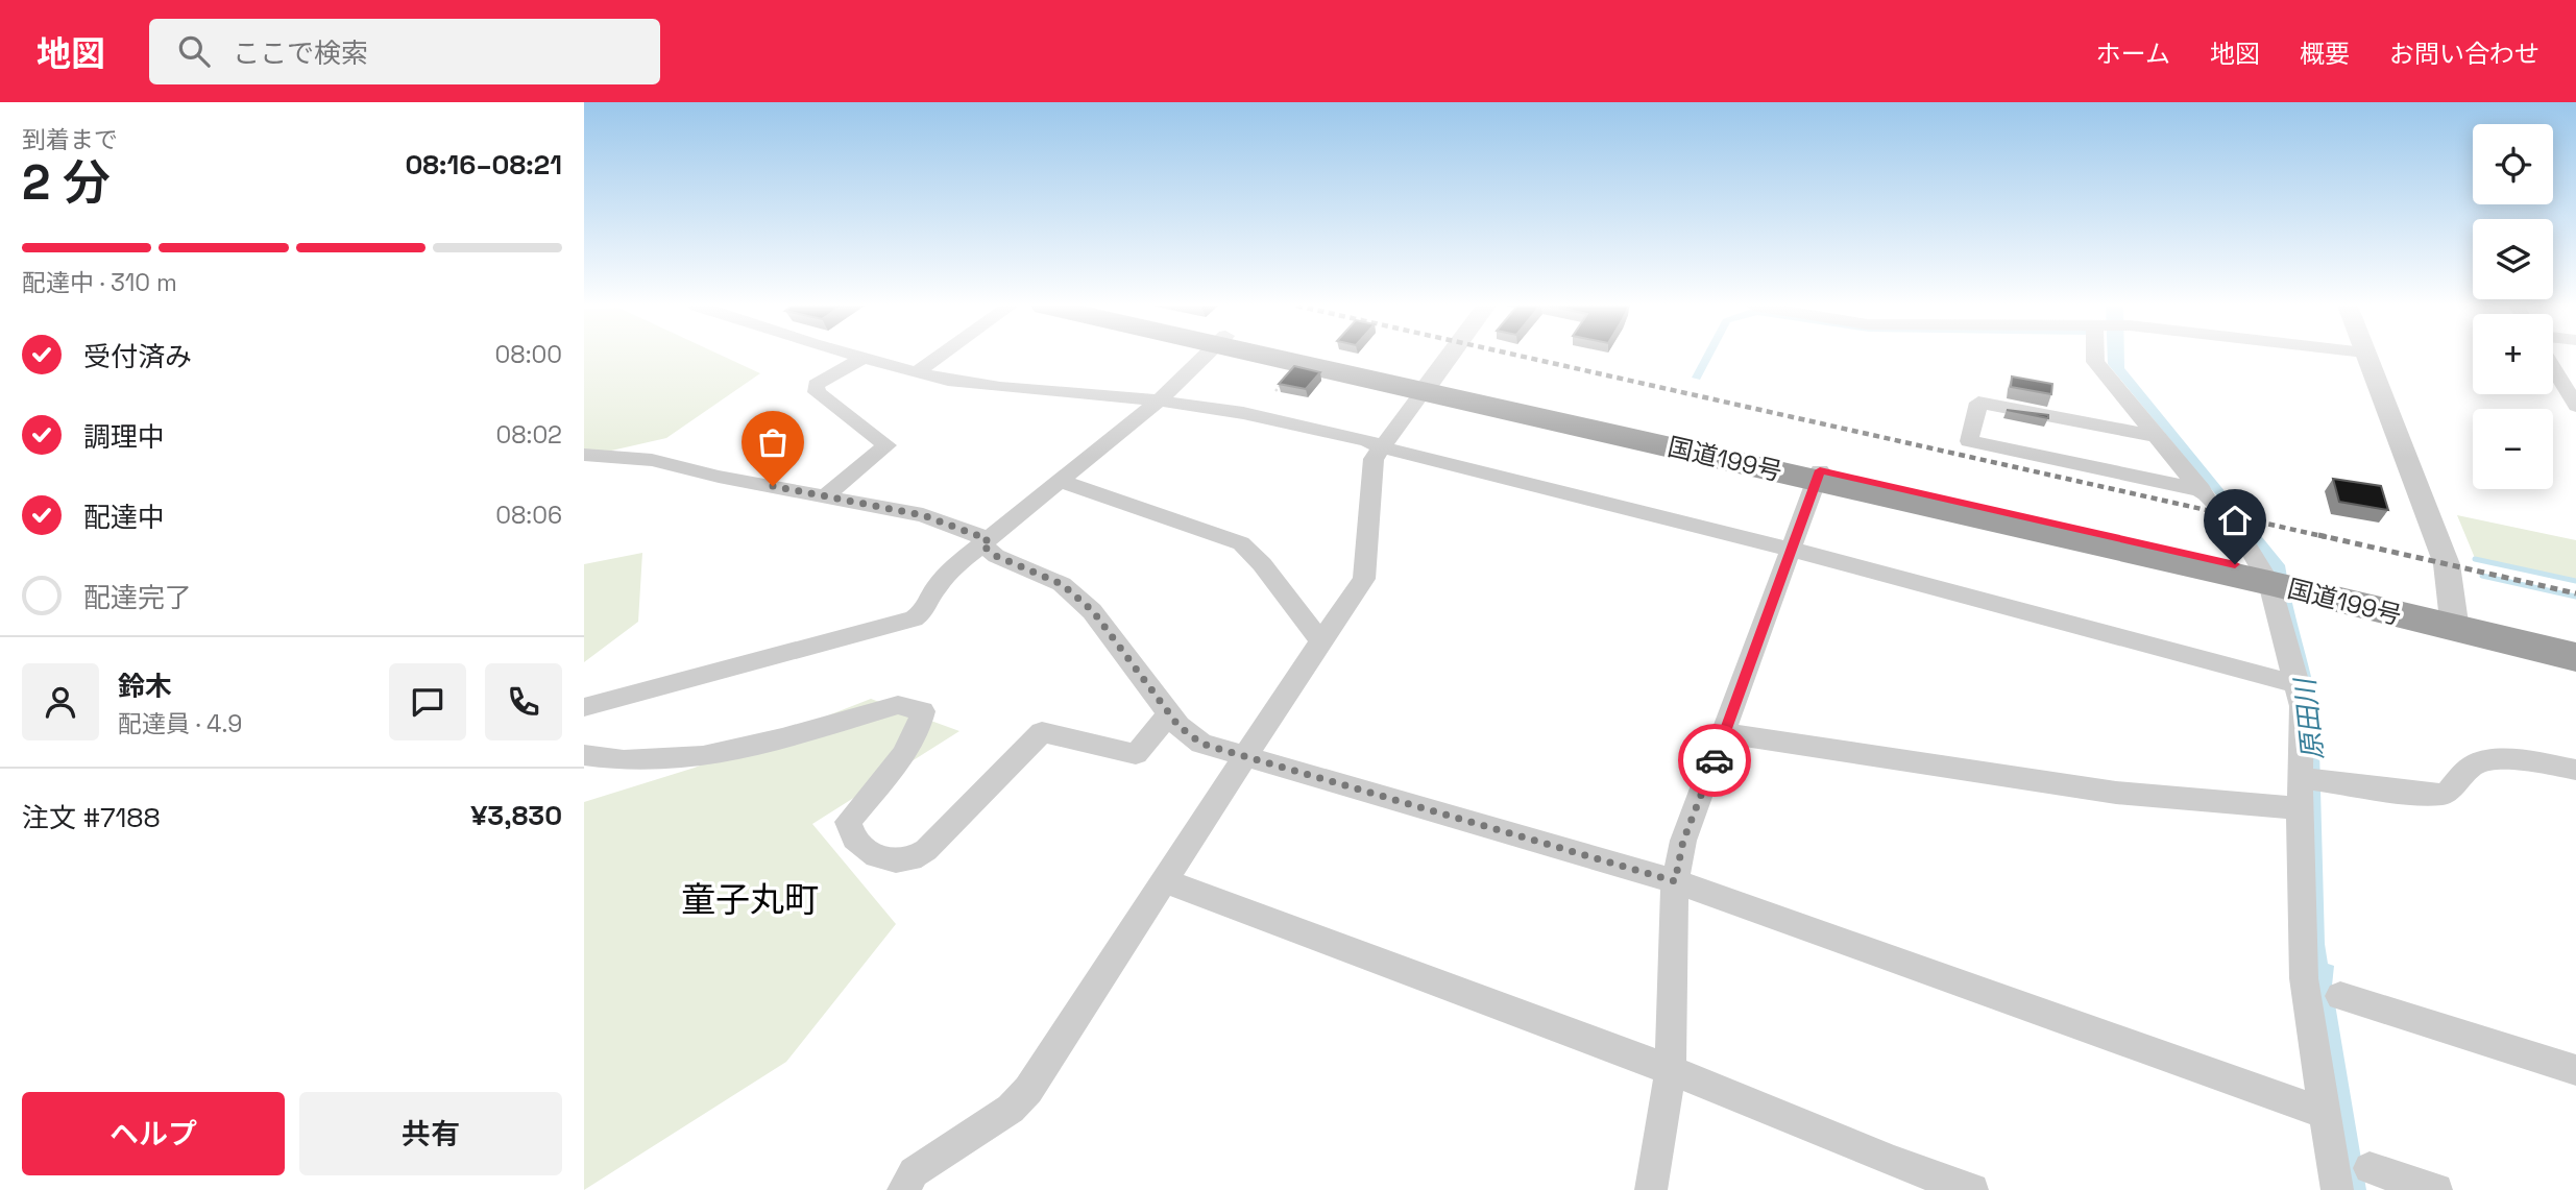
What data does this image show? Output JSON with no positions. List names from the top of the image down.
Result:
{
  "streets": {
    "highway": ["国道199号"]
  },
  "districts": ["童子丸町"],
  "water": ["原田川"],
  "page": {
    "header": "地図",
    "search": "ここで検索",
    "nav": [
      "ホーム",
      "地図",
      "概要",
      "お問い合わせ"
    ],
    "heading": ["2 分", "到着まで", "08:16–08:21"],
    "panel": [
      "鈴木",
      "配達員 · 4.9",
      "注文 #7188",
      "¥3,830"
    ],
    "map_buttons": ["+", "−"],
    "bar": "配達中 · 310 m",
    "list": [
      ["受付済み", "08:00"],
      ["調理中", "08:02"],
      ["配達中", "08:06"],
      "配達完了"
    ],
    "buttons": ["ヘルプ", "共有"]
  }
}
